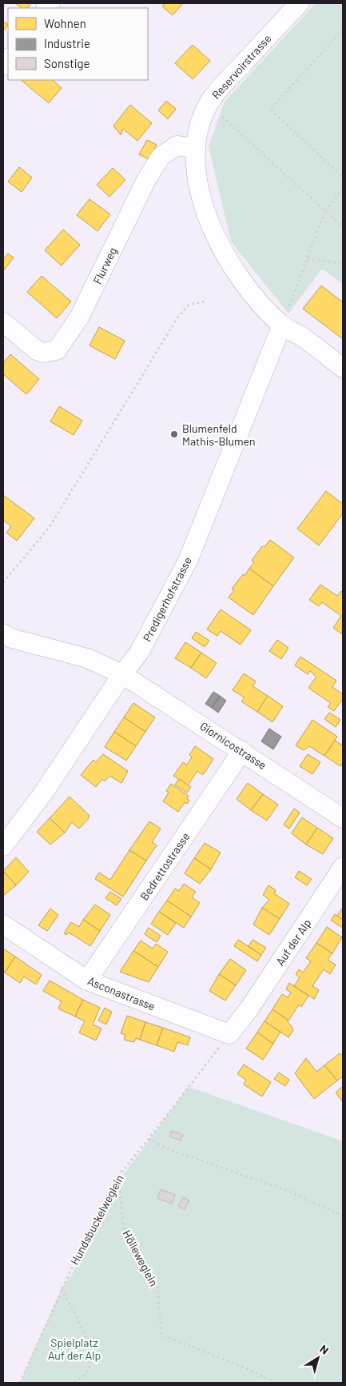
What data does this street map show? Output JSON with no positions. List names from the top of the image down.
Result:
{
  "streets": {
    "street": [
      "Reservoirstrasse",
      "Flurweg",
      "Predigerhofstrasse",
      "Giornicostrasse",
      "Bedrettostrasse",
      "Auf der Alp",
      "Asconastrasse"
    ],
    "path": ["Hundsbuckelweglein", "Hölleweglein"]
  },
  "crossings": [
    ["Reservoirstrasse", "Flurweg"],
    ["Reservoirstrasse", "Predigerhofstrasse"],
    ["Predigerhofstrasse", "Giornicostrasse"],
    ["Giornicostrasse", "Bedrettostrasse"],
    ["Bedrettostrasse", "Asconastrasse"],
    ["Auf der Alp", "Asconastrasse"],
    ["Auf der Alp", "Hundsbuckelweglein"],
    ["Asconastrasse", "Hundsbuckelweglein"],
    ["Hundsbuckelweglein", "Hölleweglein"]
  ],
  "parks": ["Spielplatz Auf der Alp"],
  "places": ["Blumenfeld Mathis-Blumen"],
  "legend": ["Wohnen", "Industrie", "Sonstige"],
  "north": "top right"
}
